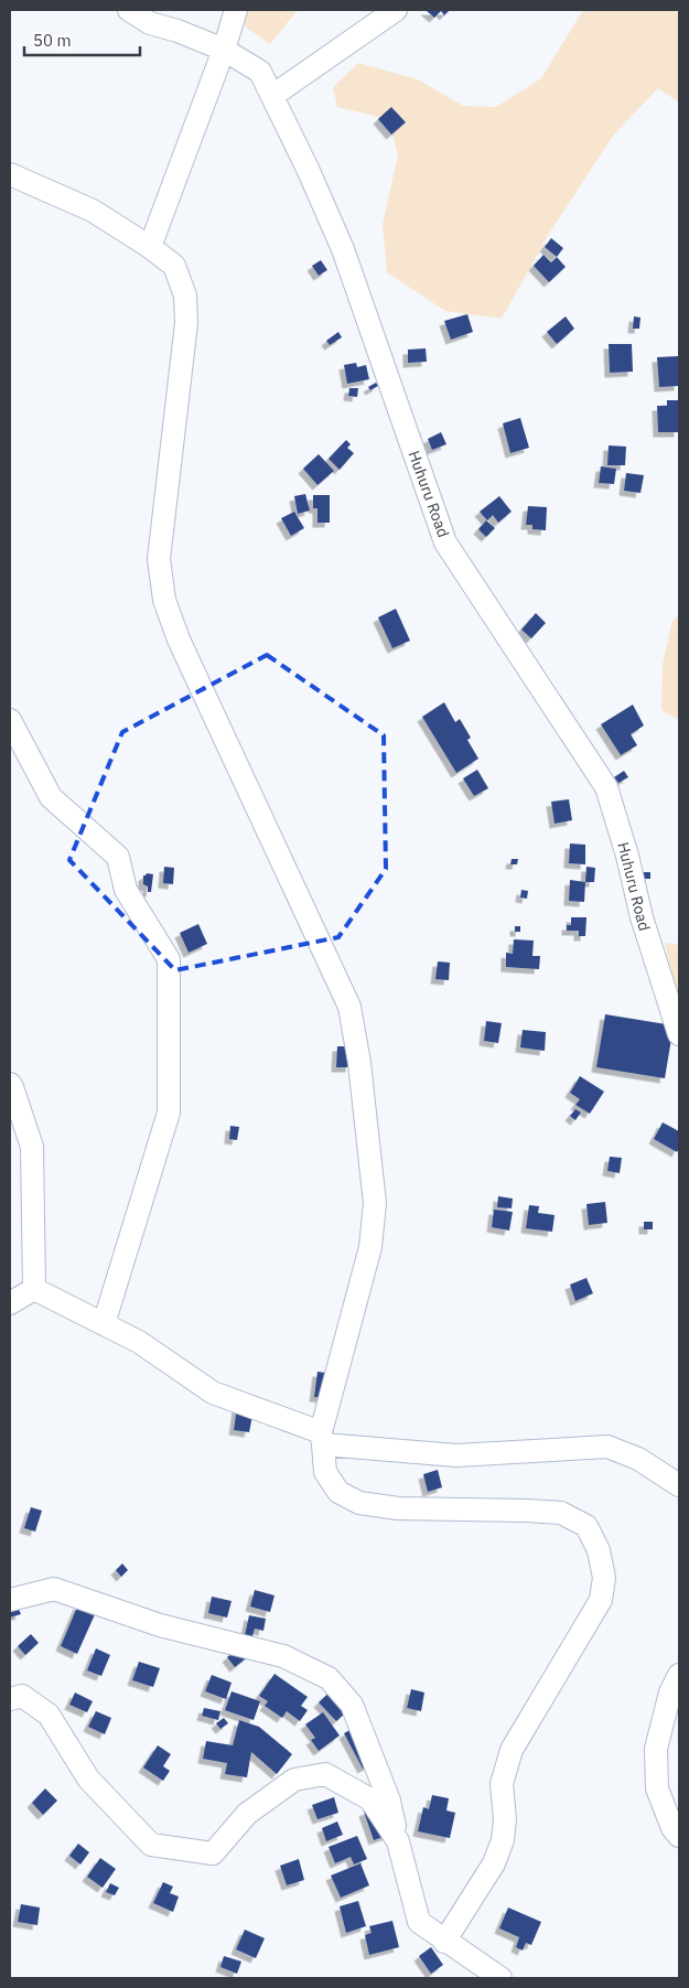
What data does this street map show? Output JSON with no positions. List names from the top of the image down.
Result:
{
  "streets": {
    "street": ["Huhuru Road"]
  },
  "scale_bar": "50 m"
}
